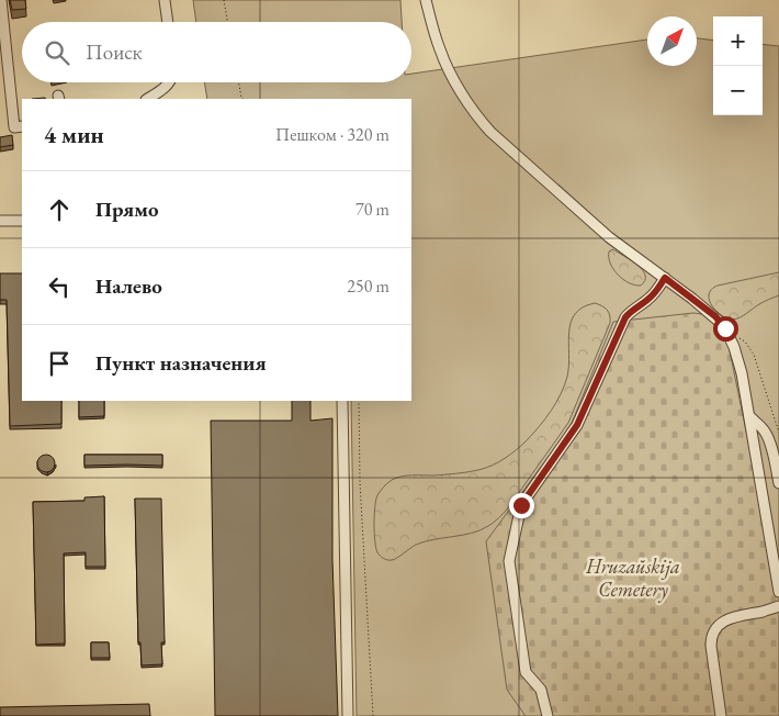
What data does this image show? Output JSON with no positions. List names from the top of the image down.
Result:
{
  "parks": ["Hruzaŭskija Cemetery"],
  "north": "top right",
  "page": {
    "map_buttons": ["+", "−"],
    "search": "Поиск",
    "heading": ["4 мин", "Пешком · 320 m"],
    "list": [
      ["Прямо", "70 m"],
      ["Налево", "250 m"],
      "Пункт назначения"
    ]
  }
}
